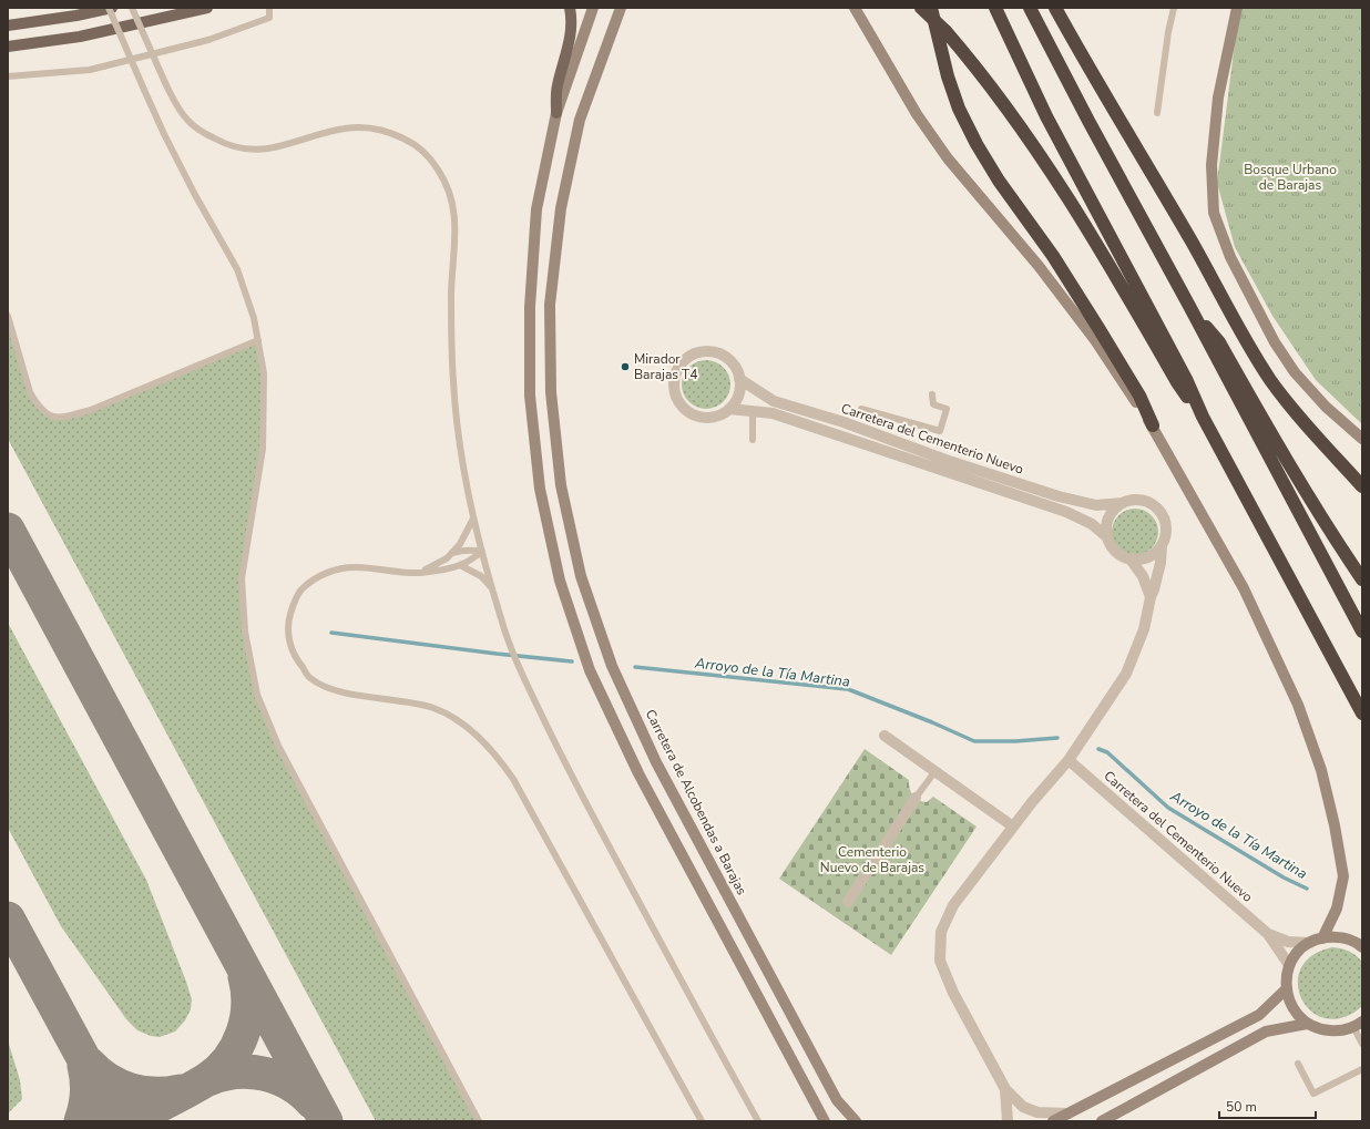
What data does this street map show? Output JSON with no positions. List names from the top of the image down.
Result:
{
  "streets": {
    "street": ["Carretera del Cementerio Nuevo", "Carretera de Alcobendas a Barajas"]
  },
  "water": ["Arroyo de la Tía Martina"],
  "parks": ["Bosque Urbano de Barajas", "Cementerio Nuevo de Barajas"],
  "places": ["Mirador Barajas T4"],
  "scale_bar": "50 m"
}
